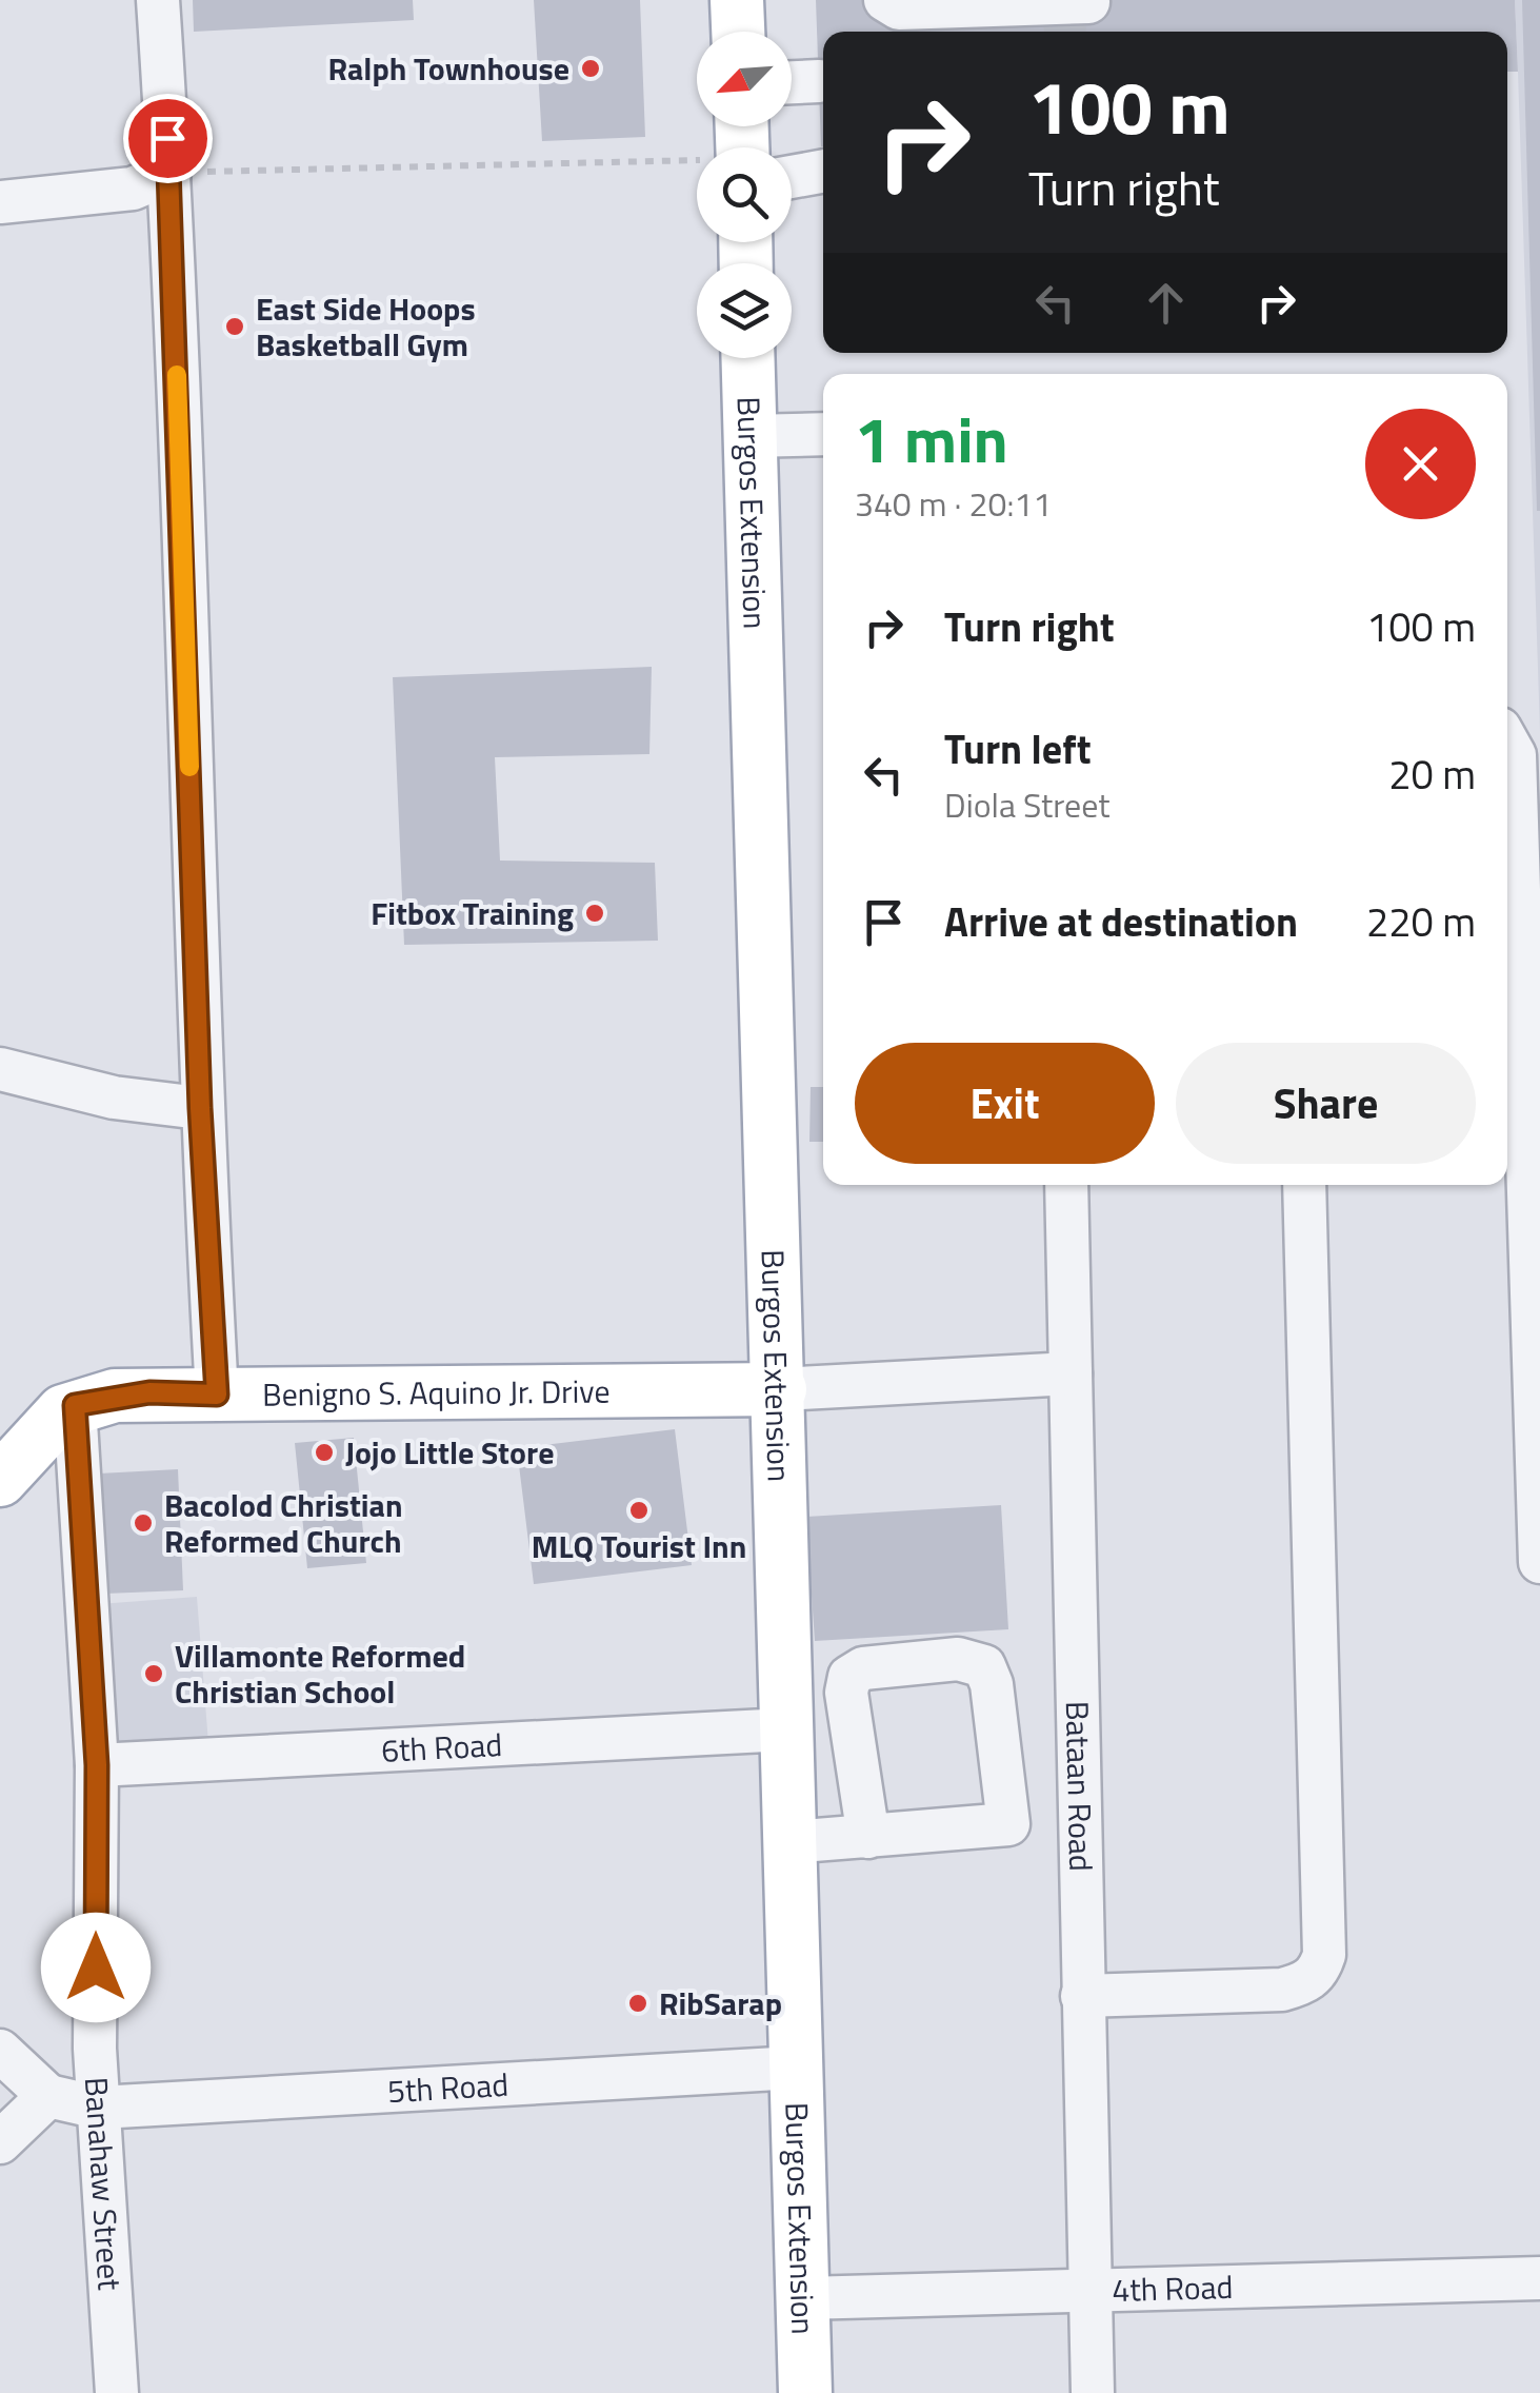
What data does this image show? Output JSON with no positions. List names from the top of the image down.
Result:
{
  "streets": {
    "main road": ["Burgos Extension", "Benigno S. Aquino Jr. Drive"],
    "street": [
      "6th Road",
      "Bataan Road",
      "5th Road",
      "Banahaw Street",
      "4th Road"
    ]
  },
  "crossings": [
    ["Burgos Extension", "Benigno S. Aquino Jr. Drive"],
    ["Burgos Extension", "6th Road"],
    ["Burgos Extension", "5th Road"],
    ["Burgos Extension", "4th Road"],
    ["Benigno S. Aquino Jr. Drive", "Banahaw Street"],
    ["6th Road", "Banahaw Street"],
    ["Bataan Road", "4th Road"],
    ["5th Road", "Banahaw Street"]
  ],
  "places": [
    "Ralph Townhouse",
    "East Side Hoops Basketball Gym",
    "Fitbox Training",
    "Jojo Little Store",
    "MLQ Tourist Inn",
    "Bacolod Christian Reformed Church",
    "Villamonte Reformed Christian School",
    "RibSarap"
  ],
  "north": "bottom left",
  "page": {
    "turn": ["100 m", "Turn right"],
    "heading": ["1 min", "340 m · 20:11"],
    "list": [
      {
        "name": "Turn right",
        "value": "100 m"
      },
      {
        "name": "Turn left",
        "note": "Diola Street",
        "value": "20 m"
      },
      {
        "name": "Arrive at destination",
        "value": "220 m"
      }
    ],
    "buttons": ["Exit", "Share"]
  }
}
